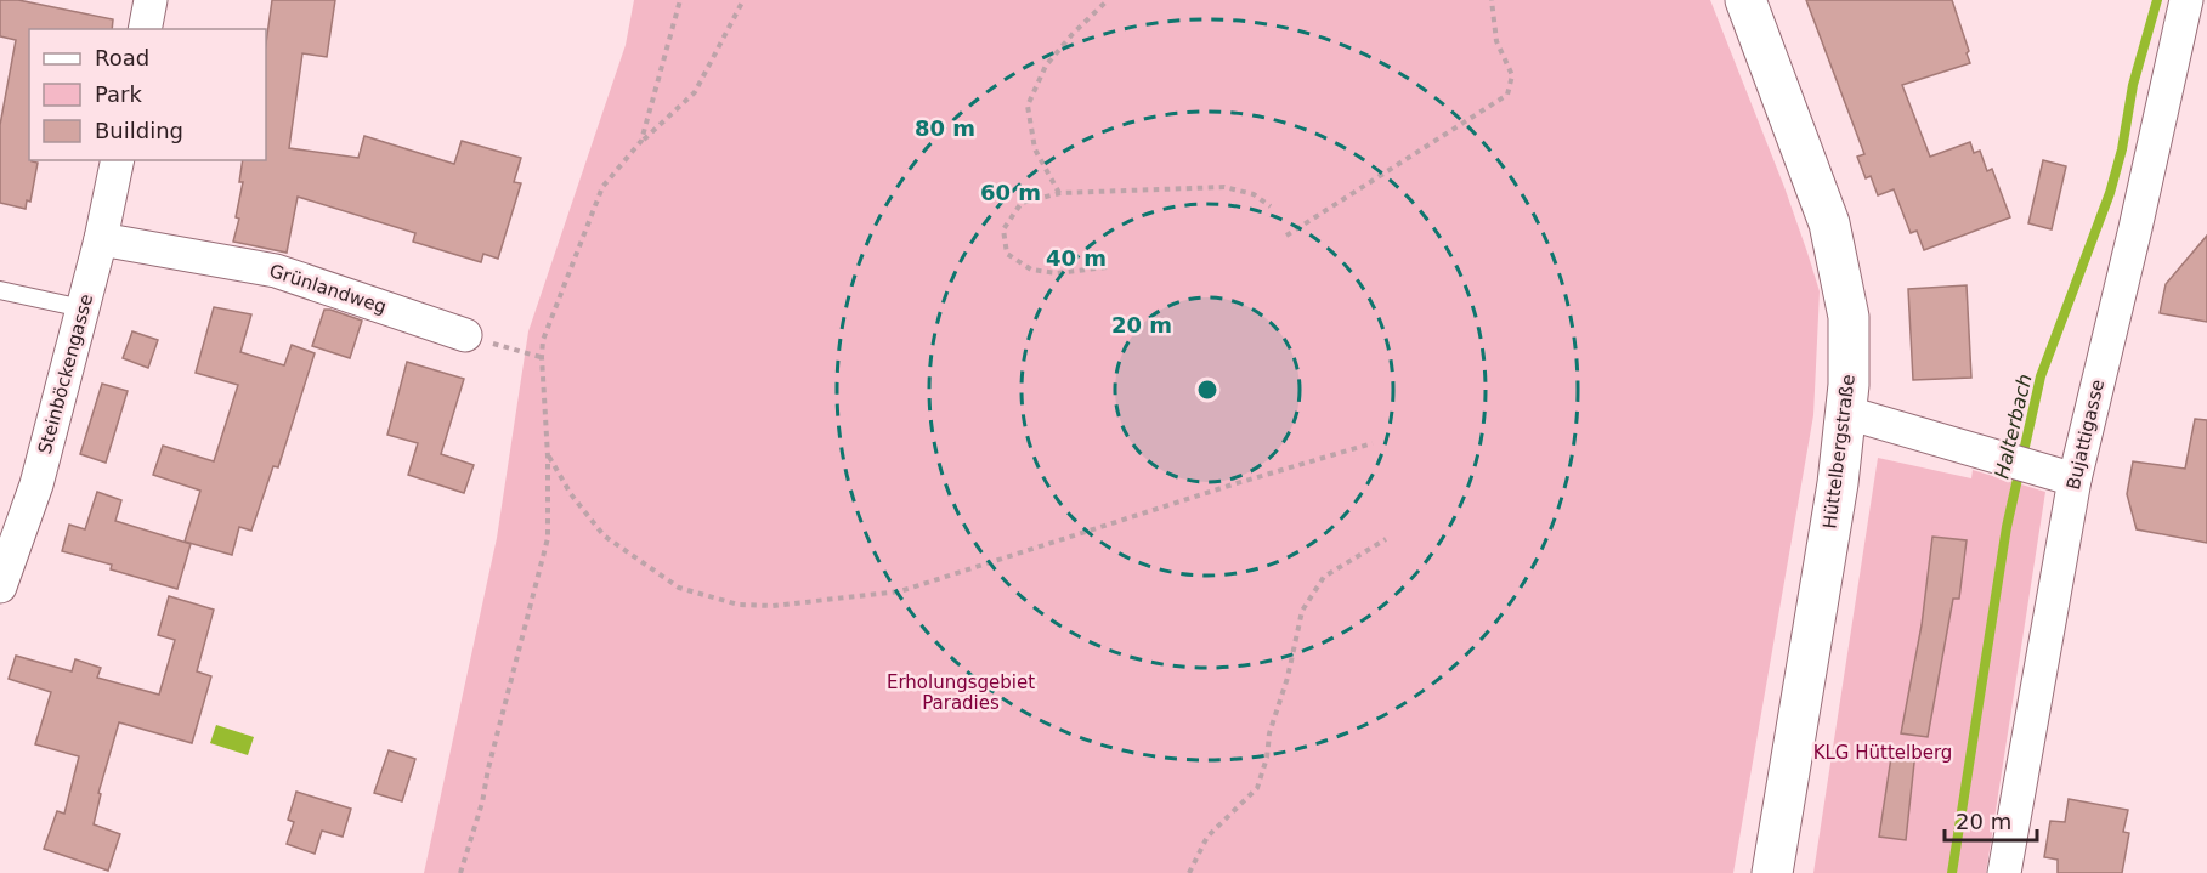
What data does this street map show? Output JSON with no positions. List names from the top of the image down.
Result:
{
  "streets": {
    "main road": ["Hüttelbergstraße"],
    "street": ["Grünlandweg", "Steinböckengasse", "Bujattigasse"]
  },
  "crossings": [
    ["Grünlandweg", "Steinböckengasse"]
  ],
  "water": ["Halterbach"],
  "parks": ["Erholungsgebiet Paradies", "KLG Hüttelberg"],
  "legend": ["Road", "Park", "Building"],
  "scale_bar": "20 m",
  "rings": [
    "80 m",
    "60 m",
    "40 m",
    "20 m"
  ]
}
